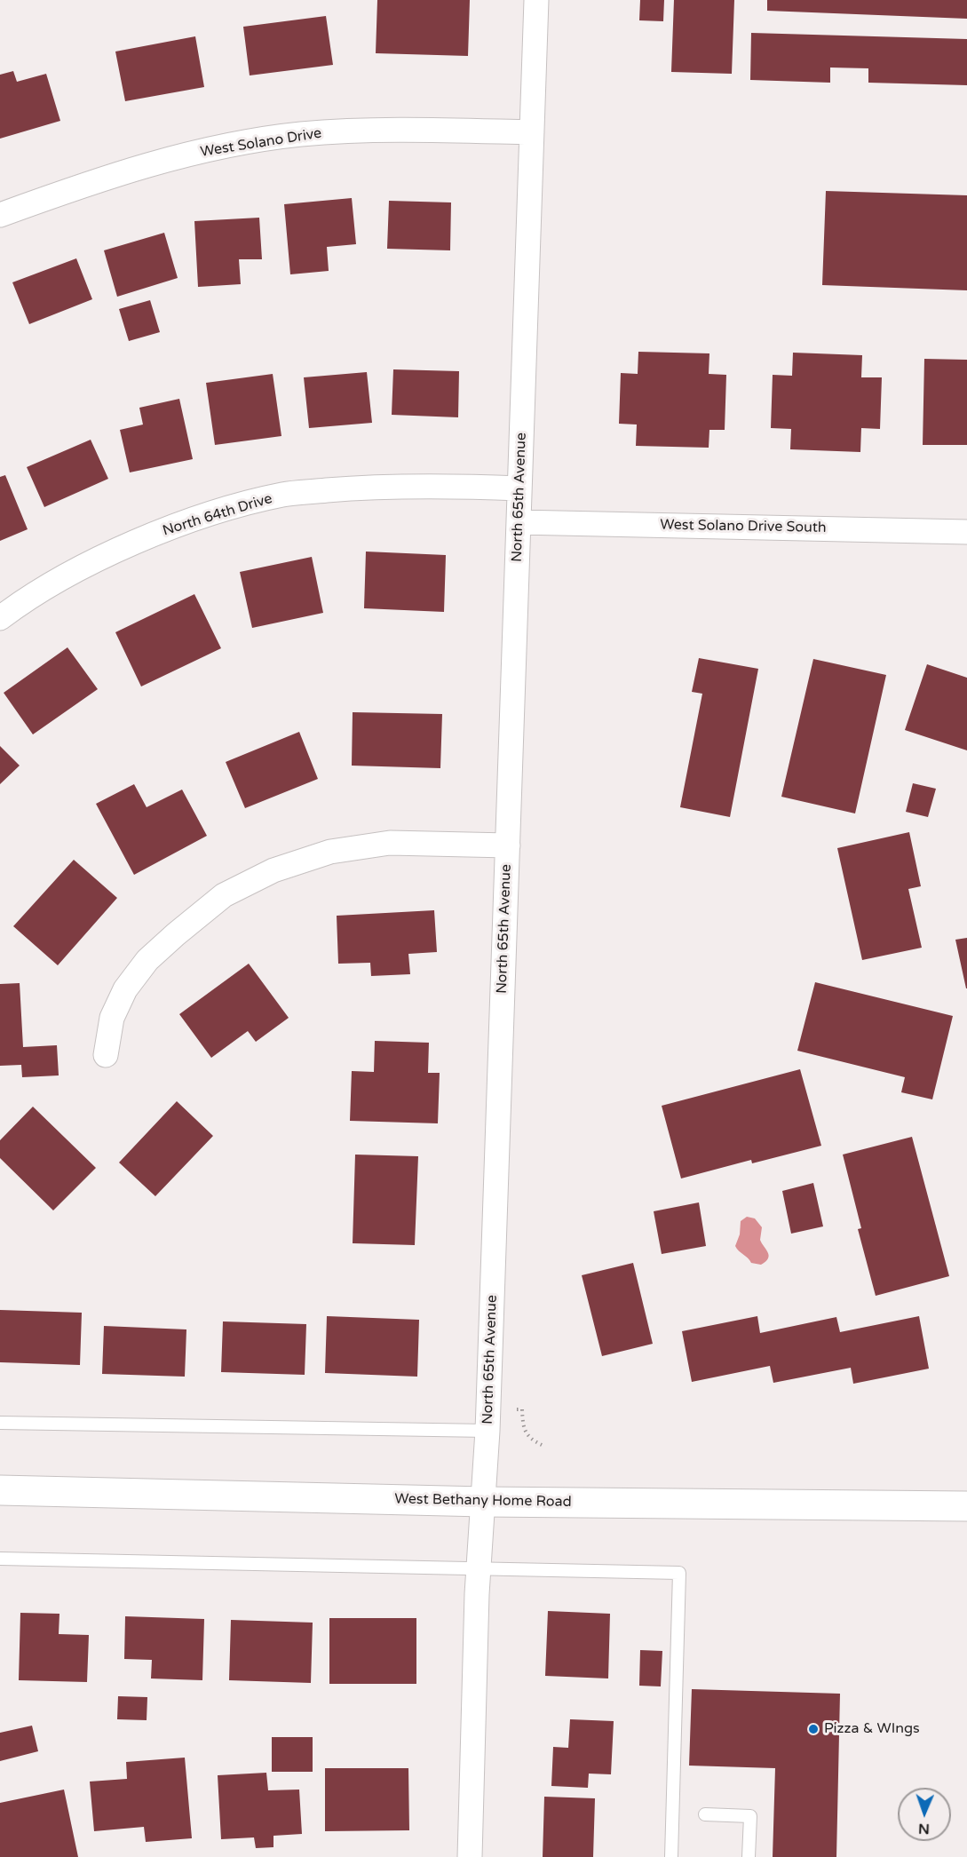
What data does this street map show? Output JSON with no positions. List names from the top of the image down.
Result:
{
  "streets": {
    "main road": ["West Bethany Home Road"],
    "street": [
      "West Solano Drive",
      "North 65th Avenue",
      "North 64th Drive",
      "West Solano Drive South"
    ]
  },
  "crossings": [
    ["West Solano Drive", "North 65th Avenue"],
    ["North 65th Avenue", "North 64th Drive"],
    ["North 65th Avenue", "West Solano Drive South"],
    ["North 65th Avenue", "West Bethany Home Road"]
  ],
  "places": ["Pizza & WIngs"],
  "north": "bottom"
}
